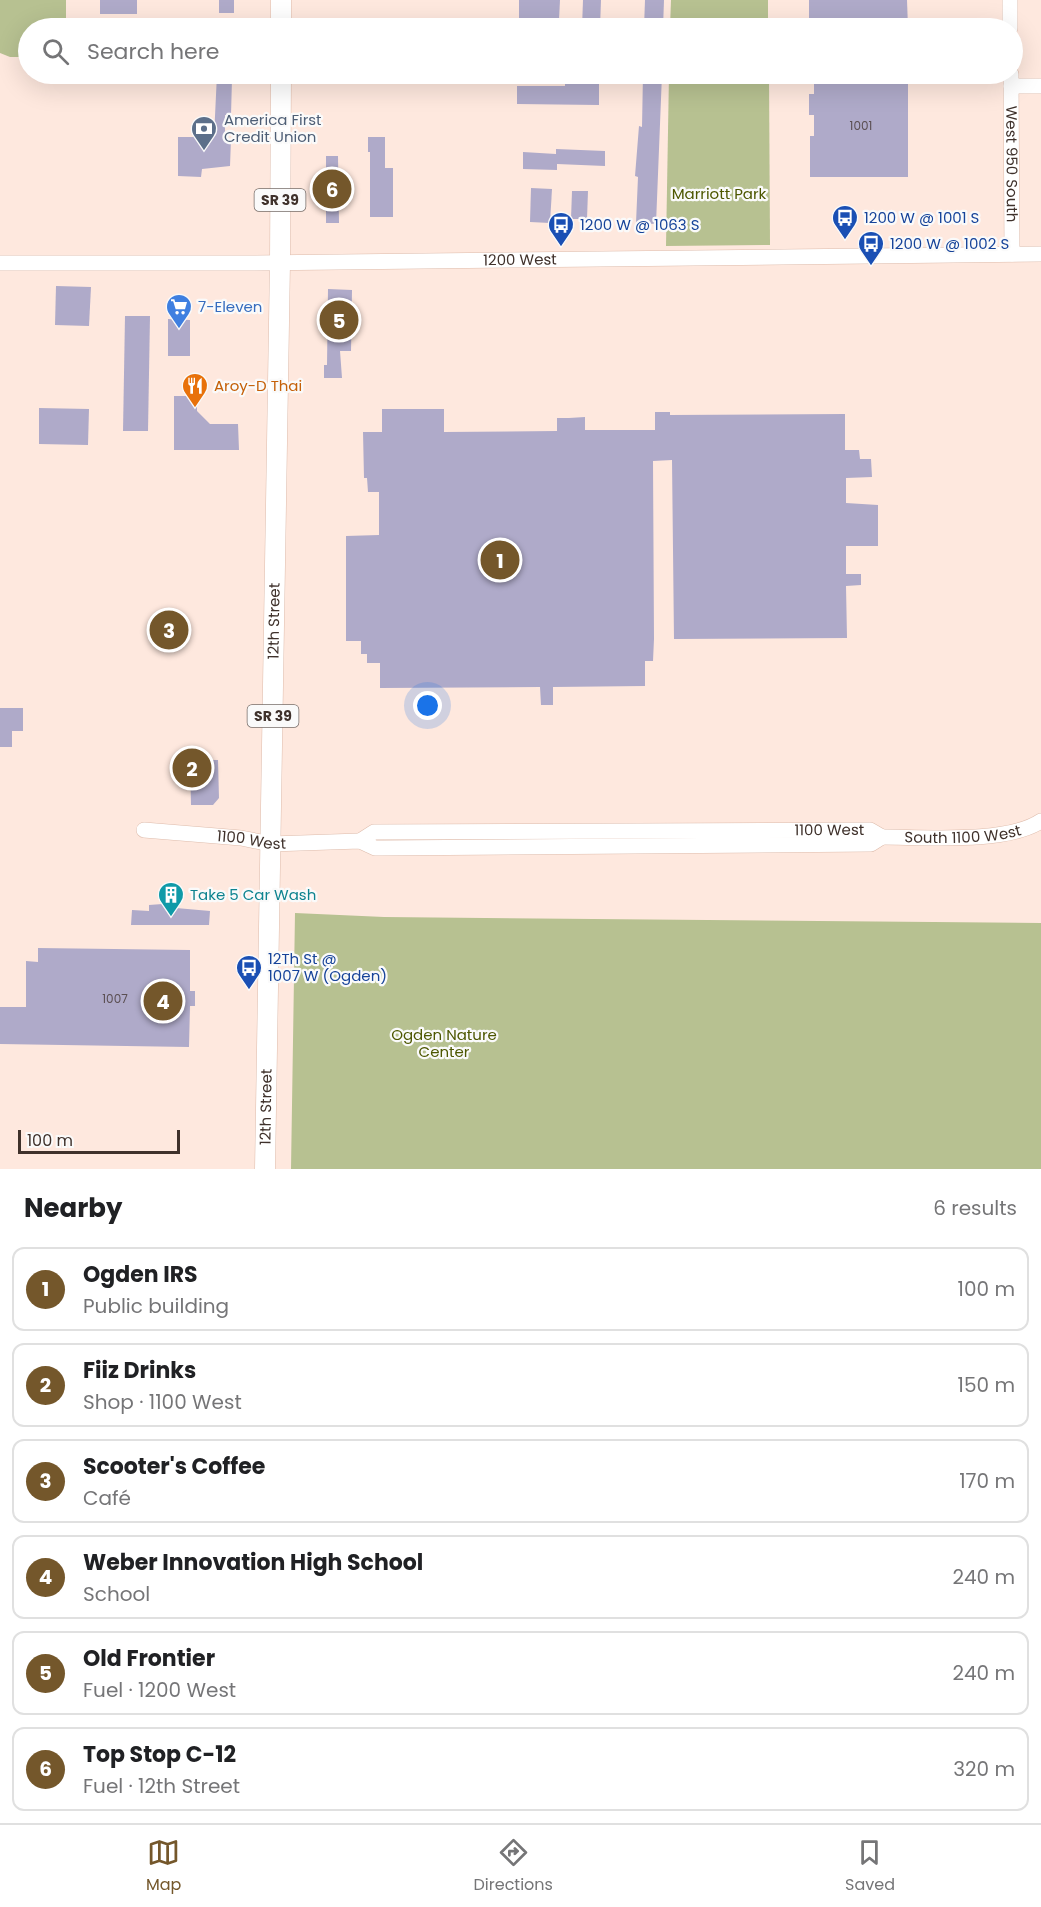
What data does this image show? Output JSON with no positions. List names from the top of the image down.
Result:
{
  "streets": {
    "main road": ["SR 39", "12th Street"],
    "street": [
      "West 950 South",
      "1200 West",
      "1100 West",
      "South 1100 West"
    ]
  },
  "crossings": [
    ["West 950 South", "1200 West"],
    ["1200 West", "12th Street"],
    ["12th Street", "1100 West"],
    ["1100 West", "South 1100 West"]
  ],
  "parks": ["Marriott Park", "Ogden Nature Center"],
  "places": {
    "bank": ["America First Credit Union"],
    "bus stop": [
      "1200 W @ 1001 S",
      "1200 W @ 1063 S",
      "1200 W @ 1002 S",
      "12Th St @ 1007 W (Ogden)"
    ],
    "supermarket": ["7-Eleven"],
    "restaurant": ["Aroy-D Thai"],
    "building": ["Take 5 Car Wash"]
  },
  "house_numbers": ["1001", "1007"],
  "scale_bar": "100 m",
  "page": {
    "search": "Search here",
    "pins": [
      "6",
      "5",
      "1",
      "3",
      "2",
      "4"
    ],
    "scale": "100 m",
    "heading": ["Nearby", "6 results"],
    "list": [
      {
        "mark": "1",
        "name": "Ogden IRS",
        "note": "Public building",
        "value": "100 m"
      },
      {
        "mark": "2",
        "name": "Fiiz Drinks",
        "note": "Shop · 1100 West",
        "value": "150 m"
      },
      {
        "mark": "3",
        "name": "Scooter's Coffee",
        "note": "Café",
        "value": "170 m"
      },
      {
        "mark": "4",
        "name": "Weber Innovation High School",
        "note": "School",
        "value": "240 m"
      },
      {
        "mark": "5",
        "name": "Old Frontier",
        "note": "Fuel · 1200 West",
        "value": "240 m"
      },
      {
        "mark": "6",
        "name": "Top Stop C-12",
        "note": "Fuel · 12th Street",
        "value": "320 m"
      }
    ],
    "nav": ["Map", "Directions", "Saved"]
  }
}
